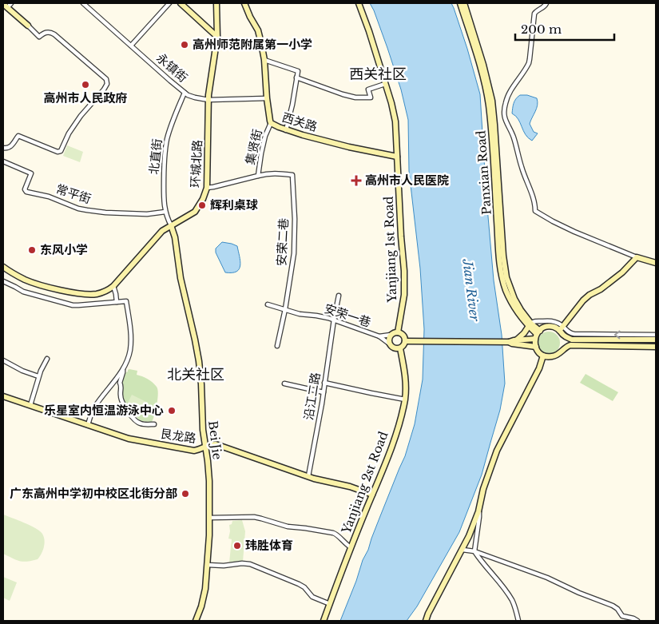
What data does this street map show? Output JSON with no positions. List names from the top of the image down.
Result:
{
  "streets": {
    "street": [
      "永镇街",
      "西关路",
      "集贤街",
      "北直街",
      "环城北路",
      "Panxian Road",
      "常平街",
      "安荣二巷",
      "Yanjiang 1st Road",
      "安荣一巷",
      "沿江二路",
      "艮龙路",
      "Bei Jie",
      "Yanjiang 2st Road"
    ]
  },
  "crossings": [
    ["永镇街", "西关路"],
    ["永镇街", "北直街"],
    ["永镇街", "环城北路"],
    ["西关路", "集贤街"],
    ["西关路", "Yanjiang 1st Road"],
    ["集贤街", "环城北路"],
    ["集贤街", "安荣二巷"],
    ["北直街", "环城北路"],
    ["北直街", "常平街"],
    ["北直街", "Bei Jie"],
    ["环城北路", "Bei Jie"],
    ["安荣二巷", "安荣一巷"],
    ["Yanjiang 1st Road", "Yanjiang 2st Road"],
    ["安荣一巷", "沿江二路"],
    ["沿江二路", "艮龙路"],
    ["艮龙路", "Bei Jie"],
    ["艮龙路", "Yanjiang 2st Road"]
  ],
  "districts": ["西关社区", "北关社区"],
  "water": ["Jian River"],
  "places": {
    "other": [
      "高州师范附属第一小学",
      "高州市人民政府",
      "辉利桌球",
      "东风小学",
      "乐星室内恒温游泳中心",
      "广东高州中学初中校区北街分部",
      "玮胜体育"
    ],
    "health": ["高州市人民医院"]
  },
  "scale_bar": "200 m"
}
